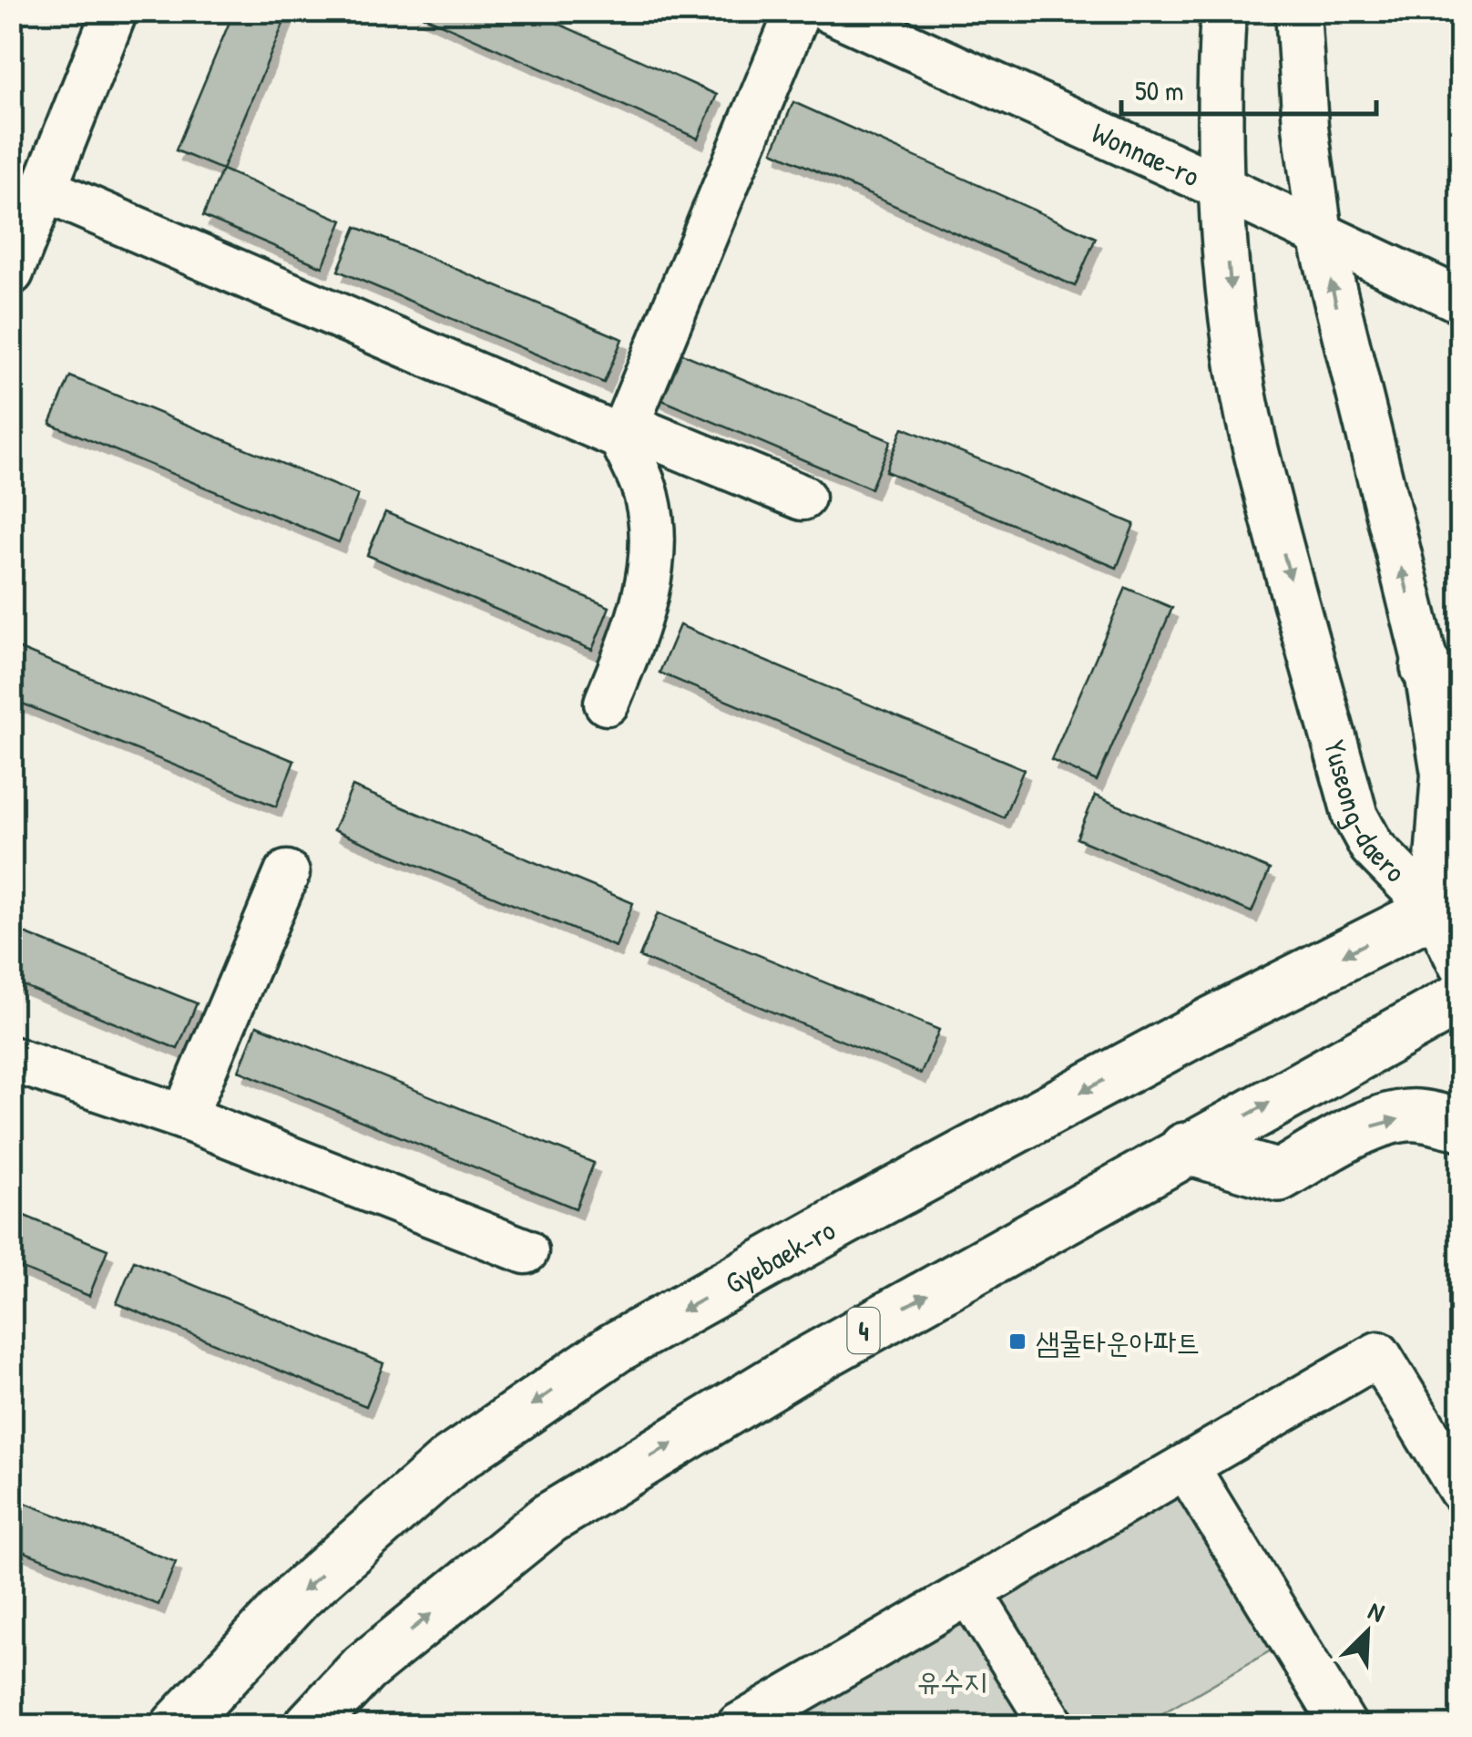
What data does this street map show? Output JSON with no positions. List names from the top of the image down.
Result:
{
  "streets": {
    "main road": ["Gyebaek-ro", "4"],
    "street": ["Wonnae-ro", "Yuseong-daero"]
  },
  "crossings": [
    ["Wonnae-ro", "Yuseong-daero"],
    ["Yuseong-daero", "Gyebaek-ro"]
  ],
  "parks": ["유수지"],
  "places": {
    "transit": ["샘물타운아파트"]
  },
  "scale_bar": "50 m",
  "north": "top right"
}
